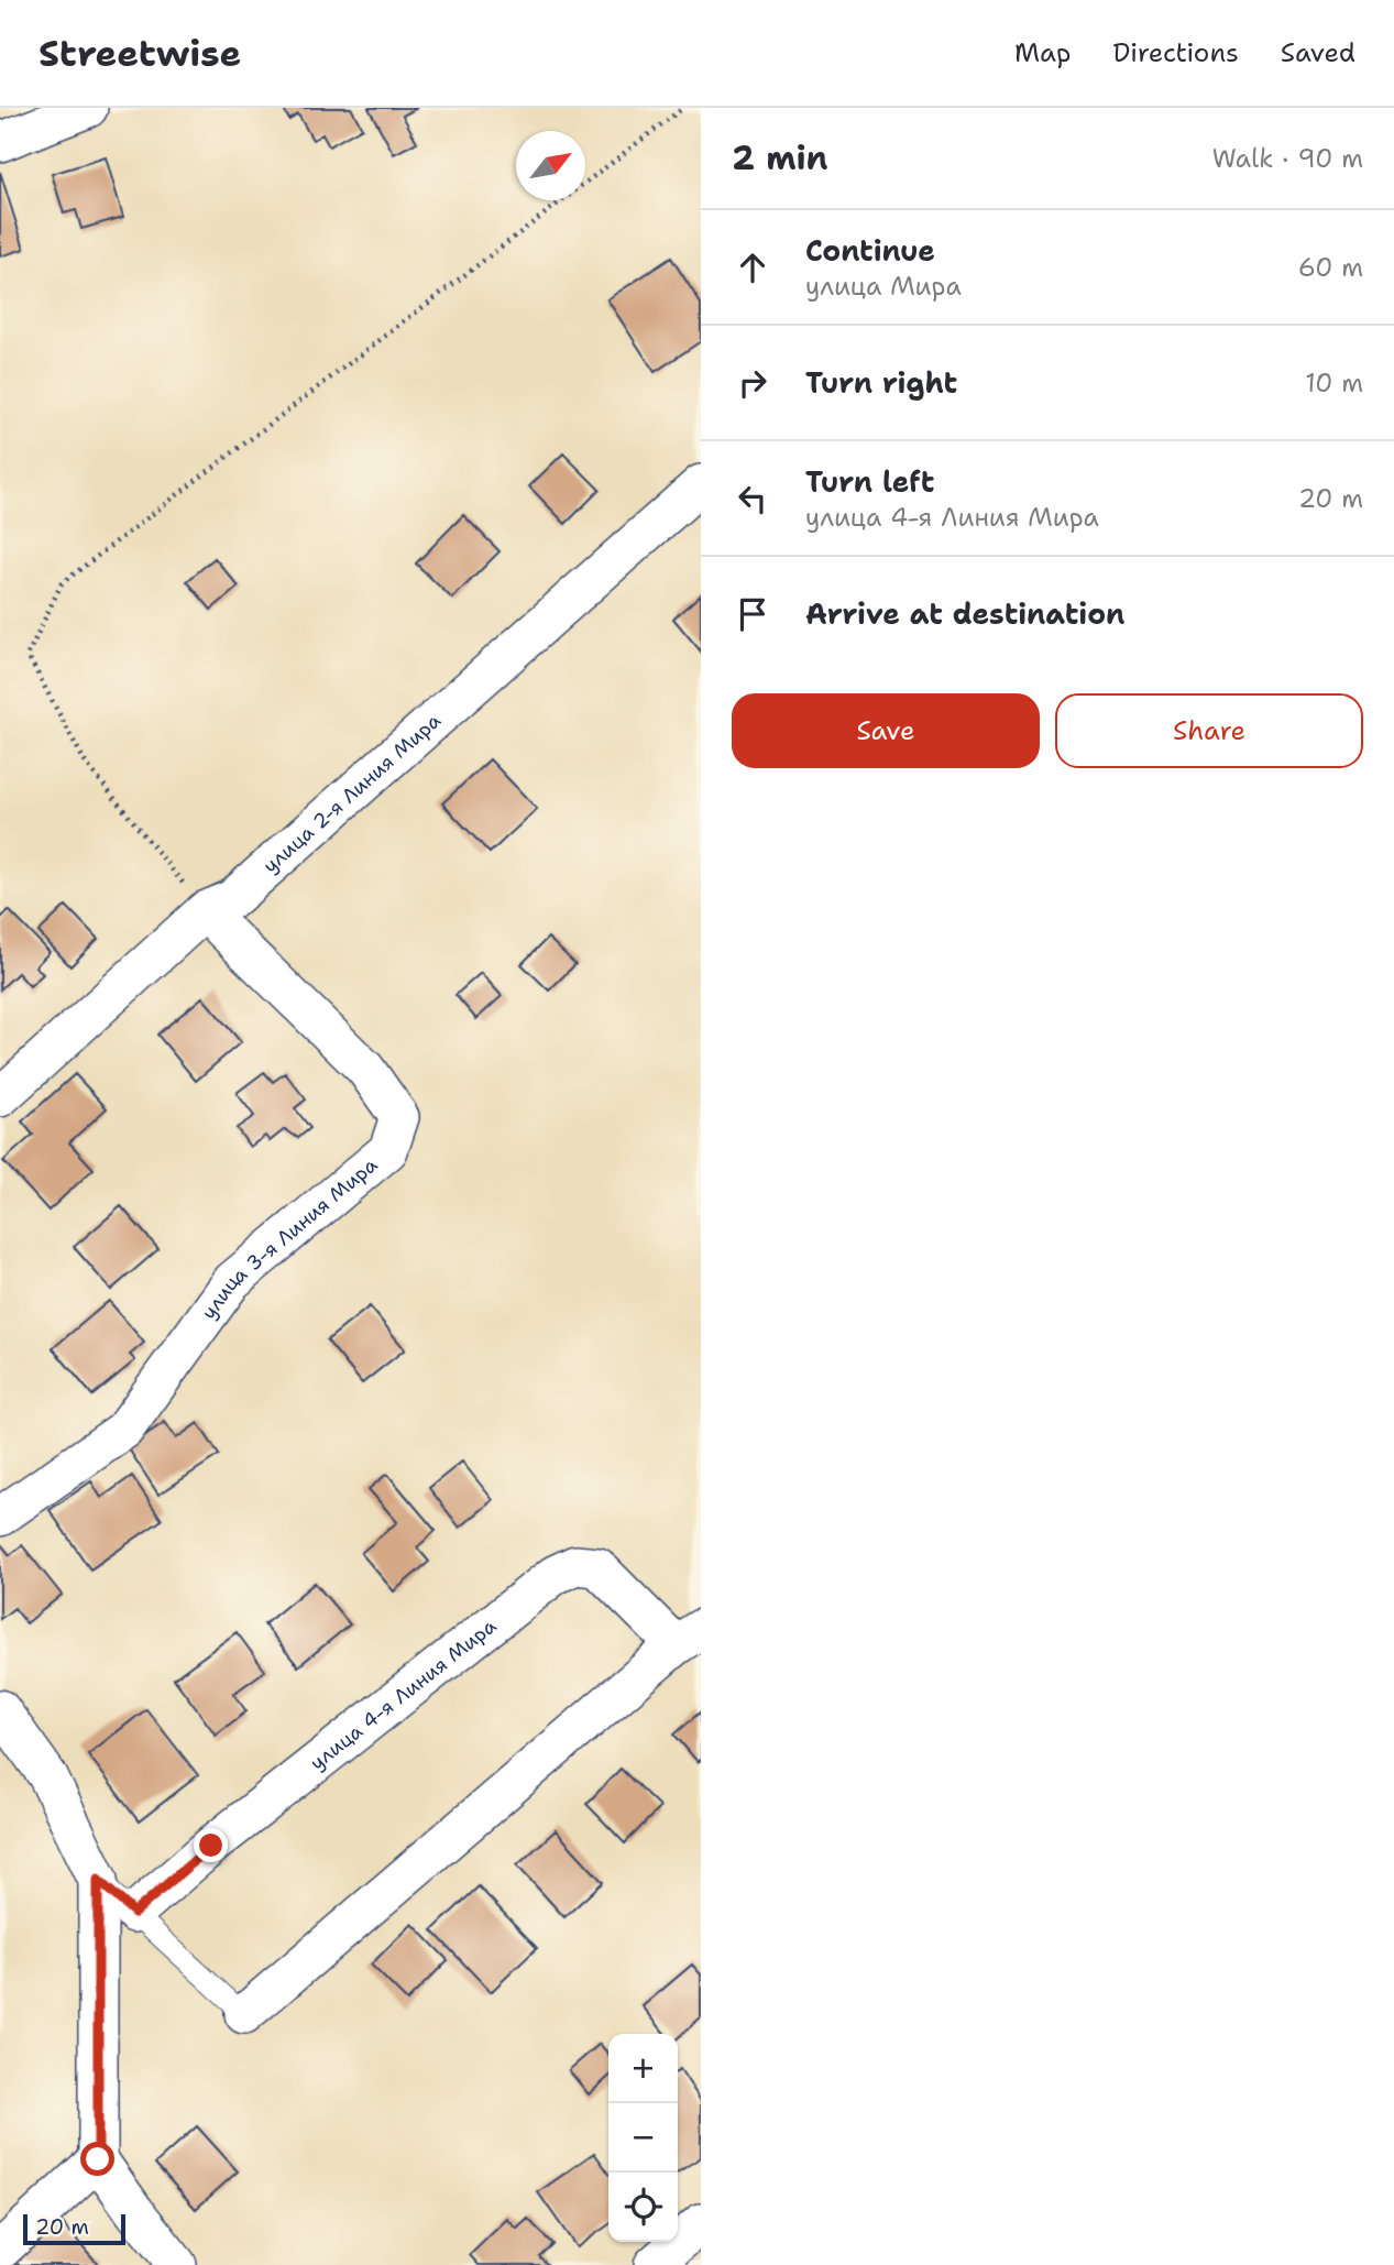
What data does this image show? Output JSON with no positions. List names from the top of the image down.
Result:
{
  "streets": {
    "street": ["улица 2-я Линия Мира", "улица 3-я Линия Мира", "улица 4-я Линия Мира"]
  },
  "crossings": [
    ["улица 2-я Линия Мира", "улица 3-я Линия Мира"]
  ],
  "scale_bar": "20 m",
  "north": "top right",
  "page": {
    "header": "Streetwise",
    "nav": ["Map", "Directions", "Saved"],
    "heading": ["2 min", "Walk · 90 m"],
    "list": [
      ["Continue", "улица Мира", "60 m"],
      ["Turn right", "10 m"],
      ["Turn left", "улица 4-я Линия Мира", "20 m"],
      "Arrive at destination"
    ],
    "buttons": ["Save", "Share"],
    "map_buttons": ["+", "−"],
    "scale": "20 m"
  }
}
